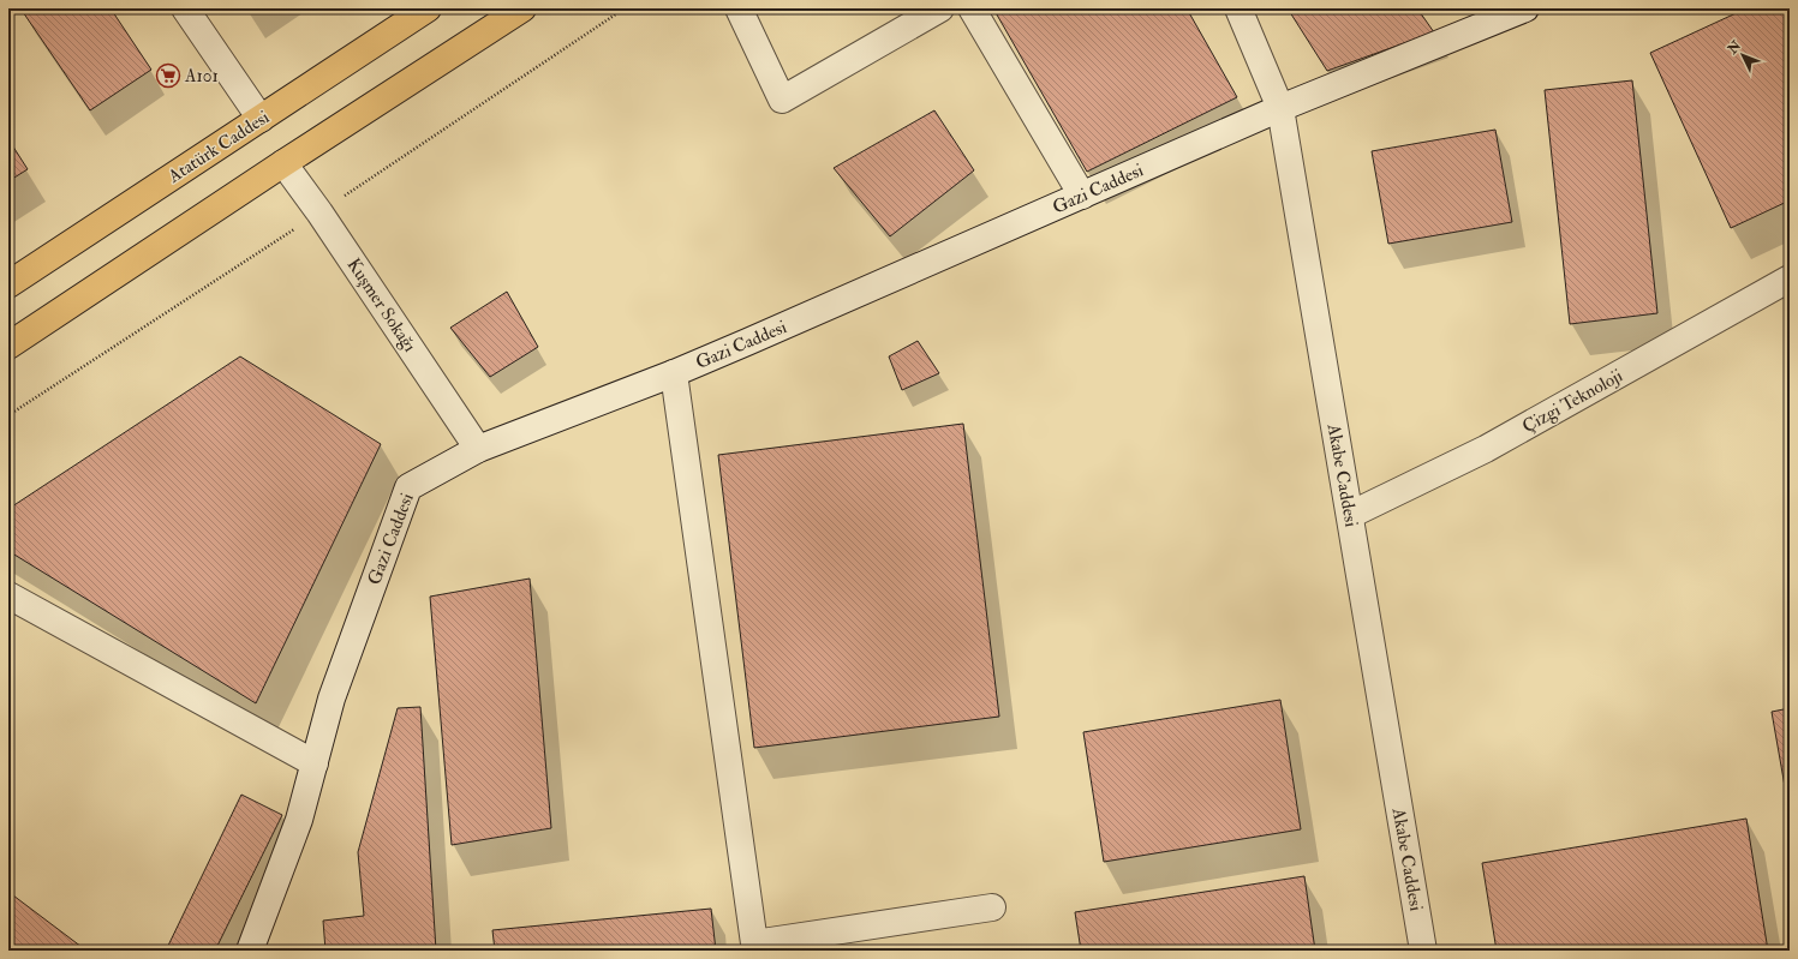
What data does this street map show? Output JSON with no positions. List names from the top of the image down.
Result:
{
  "streets": {
    "main road": ["Atatürk Caddesi"],
    "street": [
      "Gazi Caddesi",
      "Kuşmer Sokağı",
      "Çizgi Teknoloji",
      "Akabe Caddesi"
    ]
  },
  "crossings": [
    ["Gazi Caddesi", "Kuşmer Sokağı"],
    ["Gazi Caddesi", "Akabe Caddesi"],
    ["Çizgi Teknoloji", "Akabe Caddesi"]
  ],
  "places": {
    "supermarket": ["A101"]
  },
  "north": "top left"
}
